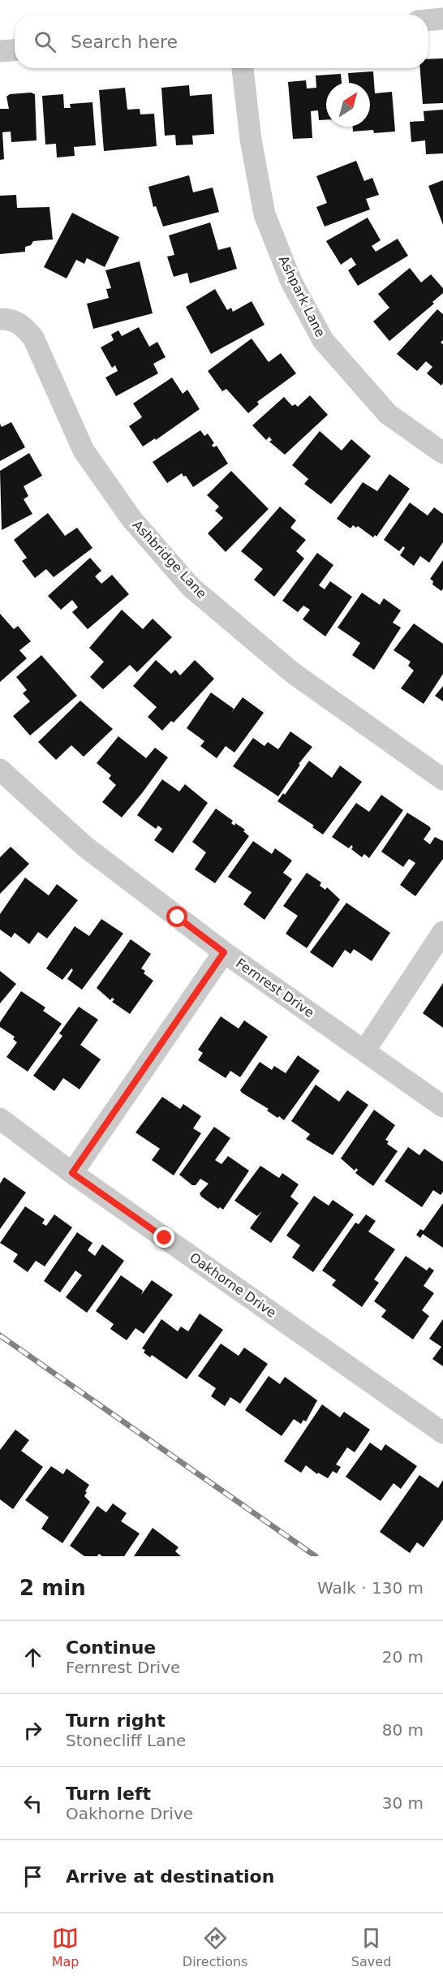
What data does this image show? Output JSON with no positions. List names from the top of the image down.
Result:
{
  "streets": {
    "street": [
      "Ashpark Lane",
      "Ashbridge Lane",
      "Fernrest Drive",
      "Oakhorne Drive"
    ]
  },
  "north": "top right",
  "page": {
    "search": "Search here",
    "heading": ["2 min", "Walk · 130 m"],
    "list": [
      ["Continue", "Fernrest Drive", "20 m"],
      ["Turn right", "Stonecliff Lane", "80 m"],
      ["Turn left", "Oakhorne Drive", "30 m"],
      "Arrive at destination"
    ],
    "nav": ["Map", "Directions", "Saved"]
  }
}
